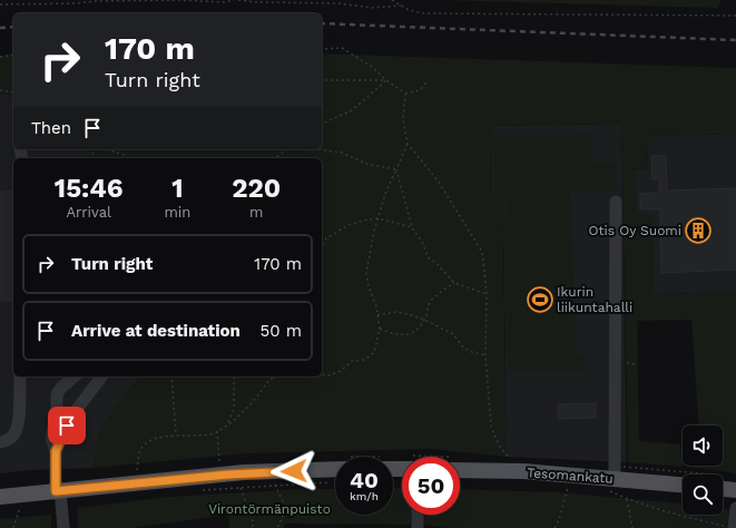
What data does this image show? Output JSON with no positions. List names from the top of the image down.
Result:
{
  "streets": {
    "main road": ["Tesomankatu"]
  },
  "parks": ["Virontörmänpuisto"],
  "places": {
    "building": ["Otis Oy Suomi"],
    "sports": ["Ikurin liikuntahalli"]
  },
  "page": {
    "turn": ["170 m", "Turn right"],
    "then": "Then",
    "eta": [
      "15:46",
      "Arrival",
      "1",
      "min",
      "220",
      "m"
    ],
    "list": [
      {
        "name": "Turn right",
        "value": "170 m"
      },
      {
        "name": "Arrive at destination",
        "value": "50 m"
      }
    ],
    "speed": "40 km/h",
    "limit": "50"
  }
}
